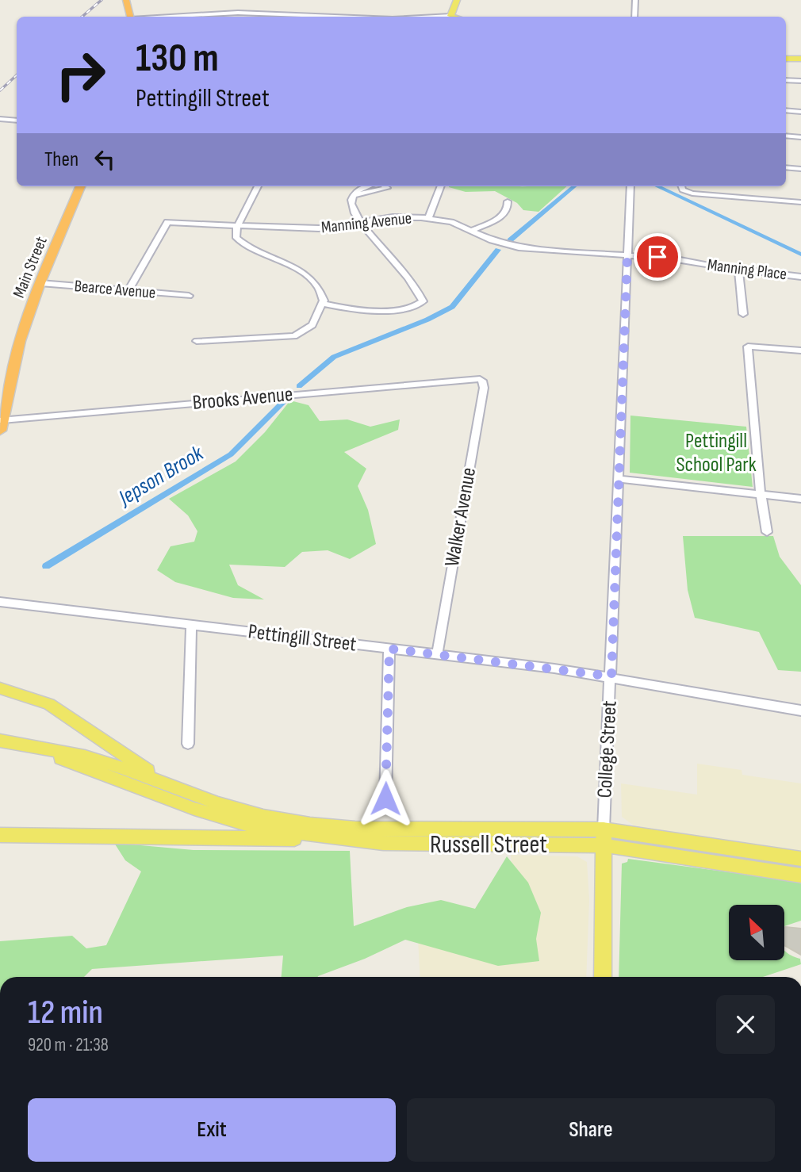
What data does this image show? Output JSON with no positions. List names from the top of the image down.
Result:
{
  "streets": {
    "highway": ["Main Street"],
    "main road": ["College Street", "Russell Street"],
    "street": [
      "Manning Avenue",
      "Manning Place",
      "Bearce Avenue",
      "Brooks Avenue",
      "Walker Avenue",
      "Pettingill Street"
    ]
  },
  "crossings": [
    ["Manning Avenue", "Manning Place"],
    ["Manning Avenue", "Bearce Avenue"],
    ["Manning Avenue", "College Street"],
    ["Main Street", "Bearce Avenue"],
    ["Main Street", "Brooks Avenue"],
    ["Manning Place", "College Street"],
    ["Brooks Avenue", "Walker Avenue"],
    ["Walker Avenue", "Pettingill Street"],
    ["Pettingill Street", "College Street"],
    ["College Street", "Russell Street"]
  ],
  "water": ["Jepson Brook"],
  "parks": ["Pettingill School Park"],
  "north": "top left",
  "page": {
    "turn": ["130 m", "Pettingill Street"],
    "then": "Then",
    "heading": ["12 min", "920 m · 21:38"],
    "buttons": ["Exit", "Share"]
  }
}
